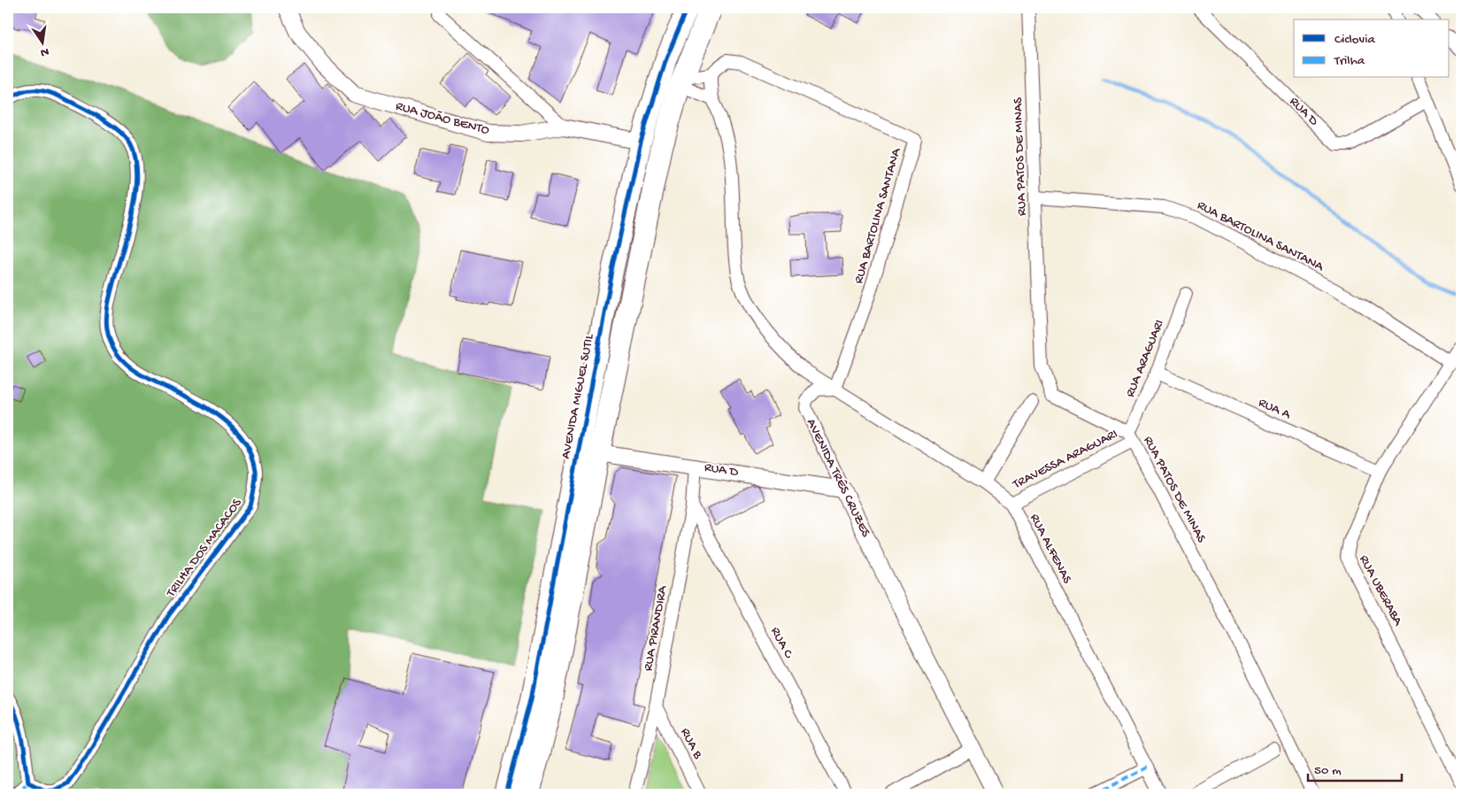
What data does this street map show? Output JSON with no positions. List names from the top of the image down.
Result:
{
  "streets": {
    "highway": ["AVENIDA MIGUEL SUTIL"],
    "street": [
      "RUA D",
      "RUA JOÃO BENTO",
      "RUA PATOS DE MINAS",
      "RUA BARTOLINA SANTANA",
      "RUA ARAGUARI",
      "RUA A",
      "TRAVESSA ARAGUARI",
      "AVENIDA TRÊS CRUZES",
      "TRILHA DOS MACACOS",
      "RUA ALFENAS",
      "RUA UBERABA",
      "RUA PIRANDIRA",
      "RUA C",
      "RUA B"
    ]
  },
  "crossings": [
    ["RUA D", "AVENIDA TRÊS CRUZES"],
    ["RUA D", "RUA PIRANDIRA"],
    ["RUA JOÃO BENTO", "AVENIDA MIGUEL SUTIL"],
    ["RUA PATOS DE MINAS", "RUA BARTOLINA SANTANA"],
    ["RUA PATOS DE MINAS", "RUA ARAGUARI"],
    ["RUA PATOS DE MINAS", "TRAVESSA ARAGUARI"],
    ["RUA BARTOLINA SANTANA", "AVENIDA TRÊS CRUZES"],
    ["RUA BARTOLINA SANTANA", "RUA ALFENAS"],
    ["RUA BARTOLINA SANTANA", "RUA UBERABA"],
    ["RUA ARAGUARI", "RUA A"],
    ["RUA ARAGUARI", "TRAVESSA ARAGUARI"],
    ["RUA A", "RUA UBERABA"],
    ["TRAVESSA ARAGUARI", "RUA ALFENAS"],
    ["AVENIDA TRÊS CRUZES", "RUA ALFENAS"],
    ["RUA PIRANDIRA", "RUA C"],
    ["RUA PIRANDIRA", "RUA B"]
  ],
  "legend": ["Ciclovia", "Trilha"],
  "scale_bar": "50 m",
  "north": "bottom"
}
